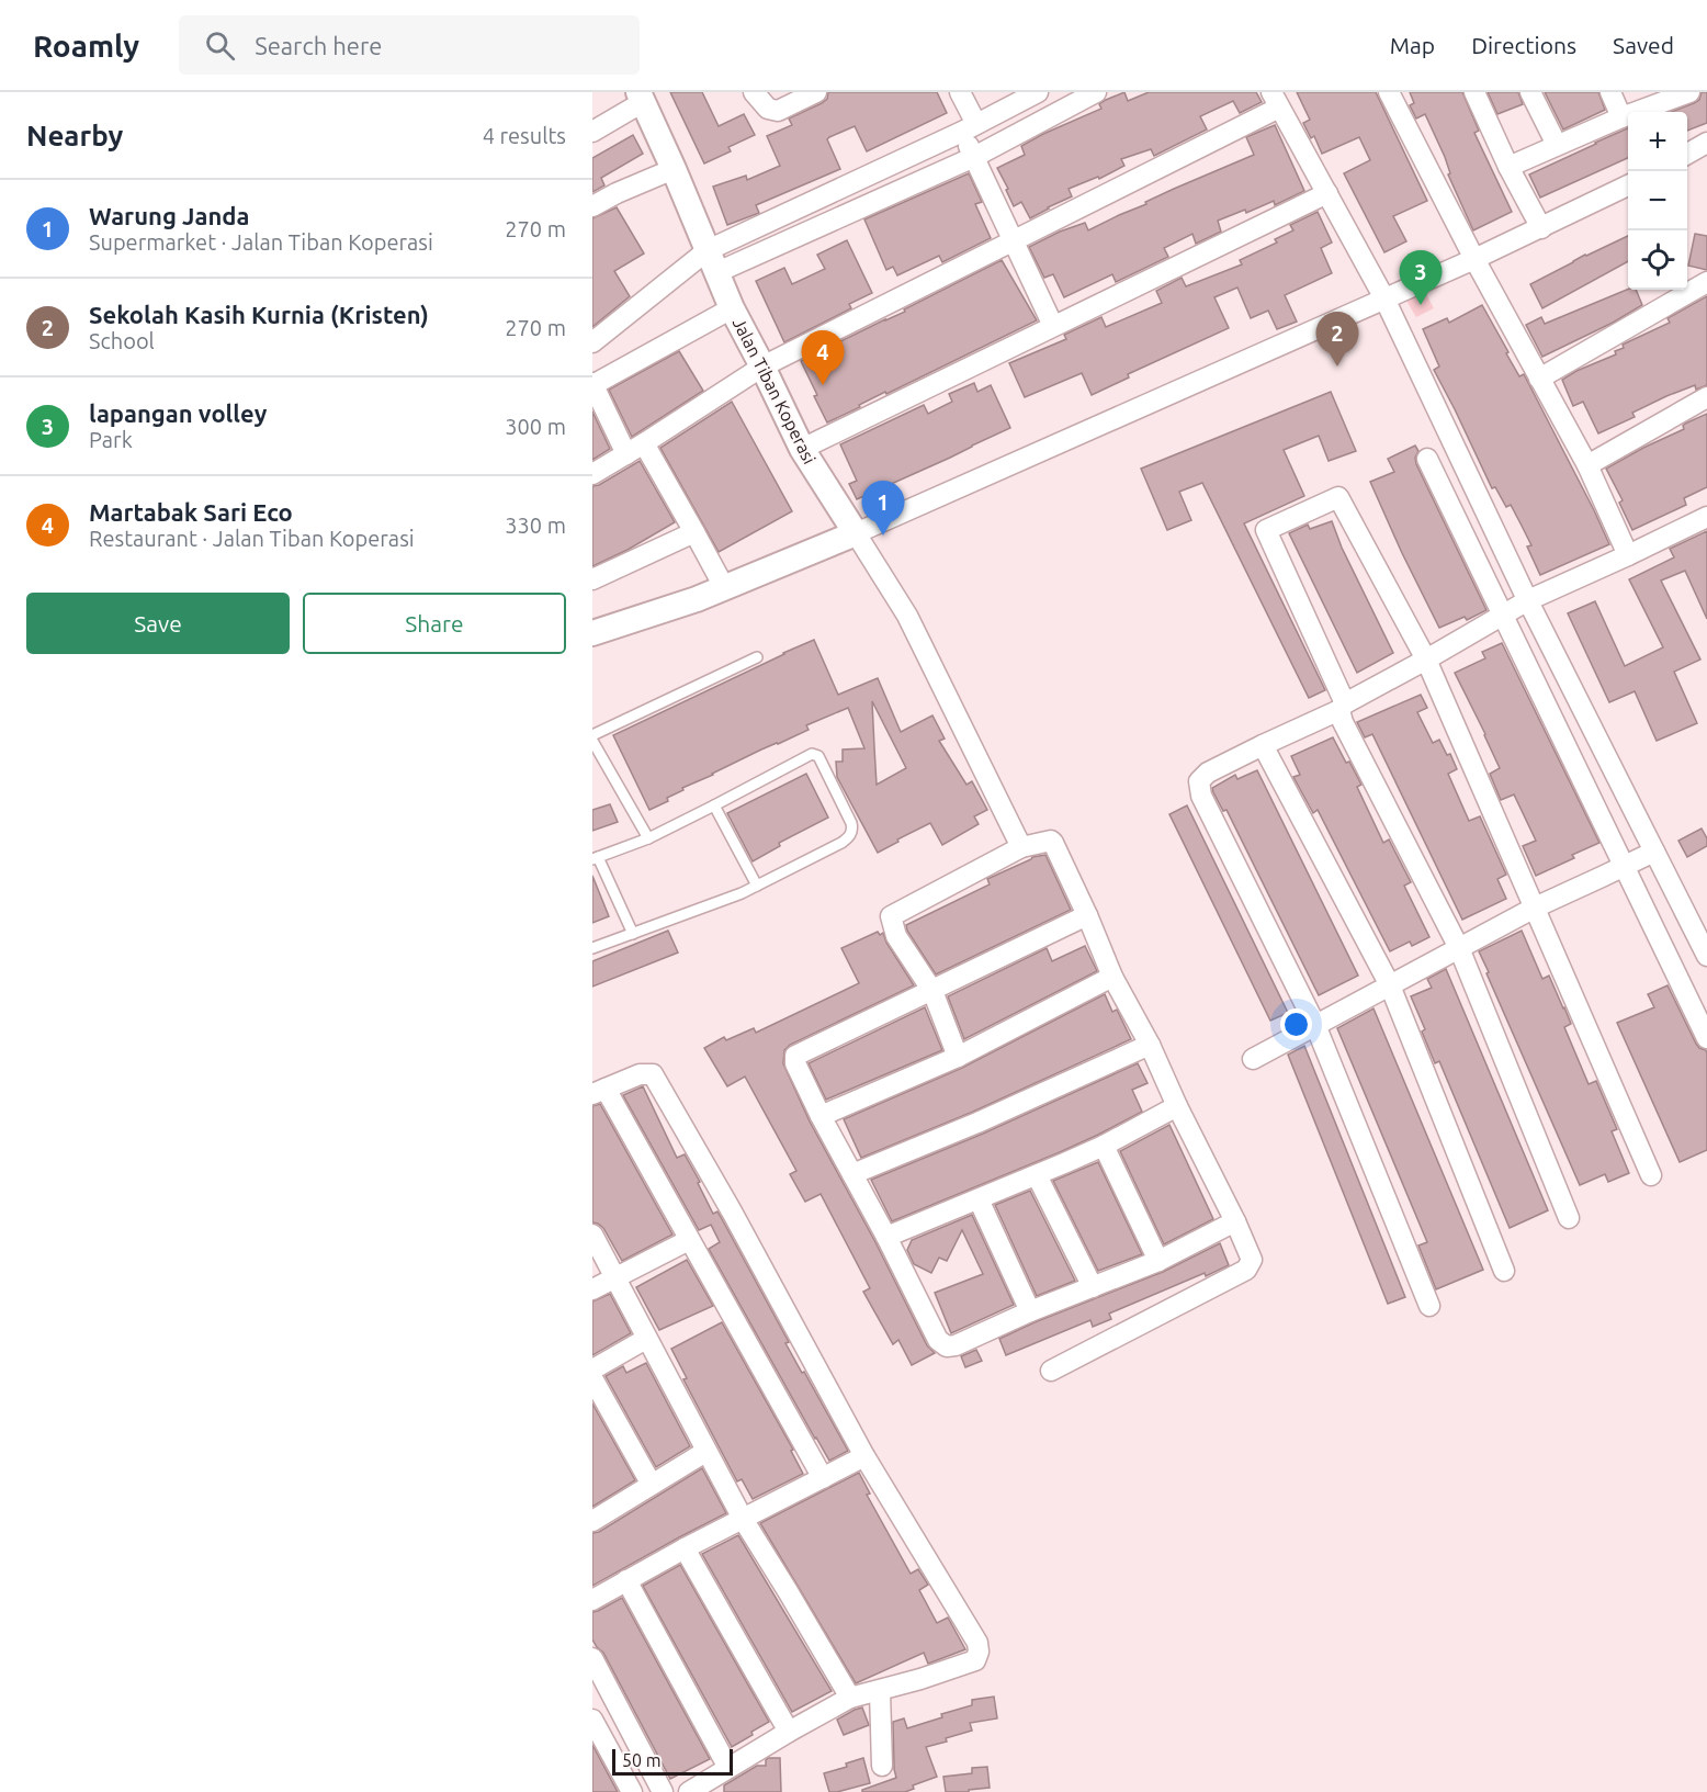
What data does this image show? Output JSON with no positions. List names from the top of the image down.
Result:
{
  "streets": {
    "street": ["Jalan Tiban Koperasi"]
  },
  "scale_bar": "50 m",
  "page": {
    "header": "Roamly",
    "search": "Search here",
    "nav": ["Map", "Directions", "Saved"],
    "heading": ["Nearby", "4 results"],
    "map_buttons": ["+", "−"],
    "list": [
      {
        "mark": "1",
        "name": "Warung Janda",
        "note": "Supermarket · Jalan Tiban Koperasi",
        "value": "270 m"
      },
      {
        "mark": "2",
        "name": "Sekolah Kasih Kurnia (Kristen)",
        "note": "School",
        "value": "270 m"
      },
      {
        "mark": "3",
        "name": "lapangan volley",
        "note": "Park",
        "value": "300 m"
      },
      {
        "mark": "4",
        "name": "Martabak Sari Eco",
        "note": "Restaurant · Jalan Tiban Koperasi",
        "value": "330 m"
      }
    ],
    "pins": [
      "3",
      "2",
      "4",
      "1"
    ],
    "buttons": ["Save", "Share"],
    "scale": "50 m"
  }
}
